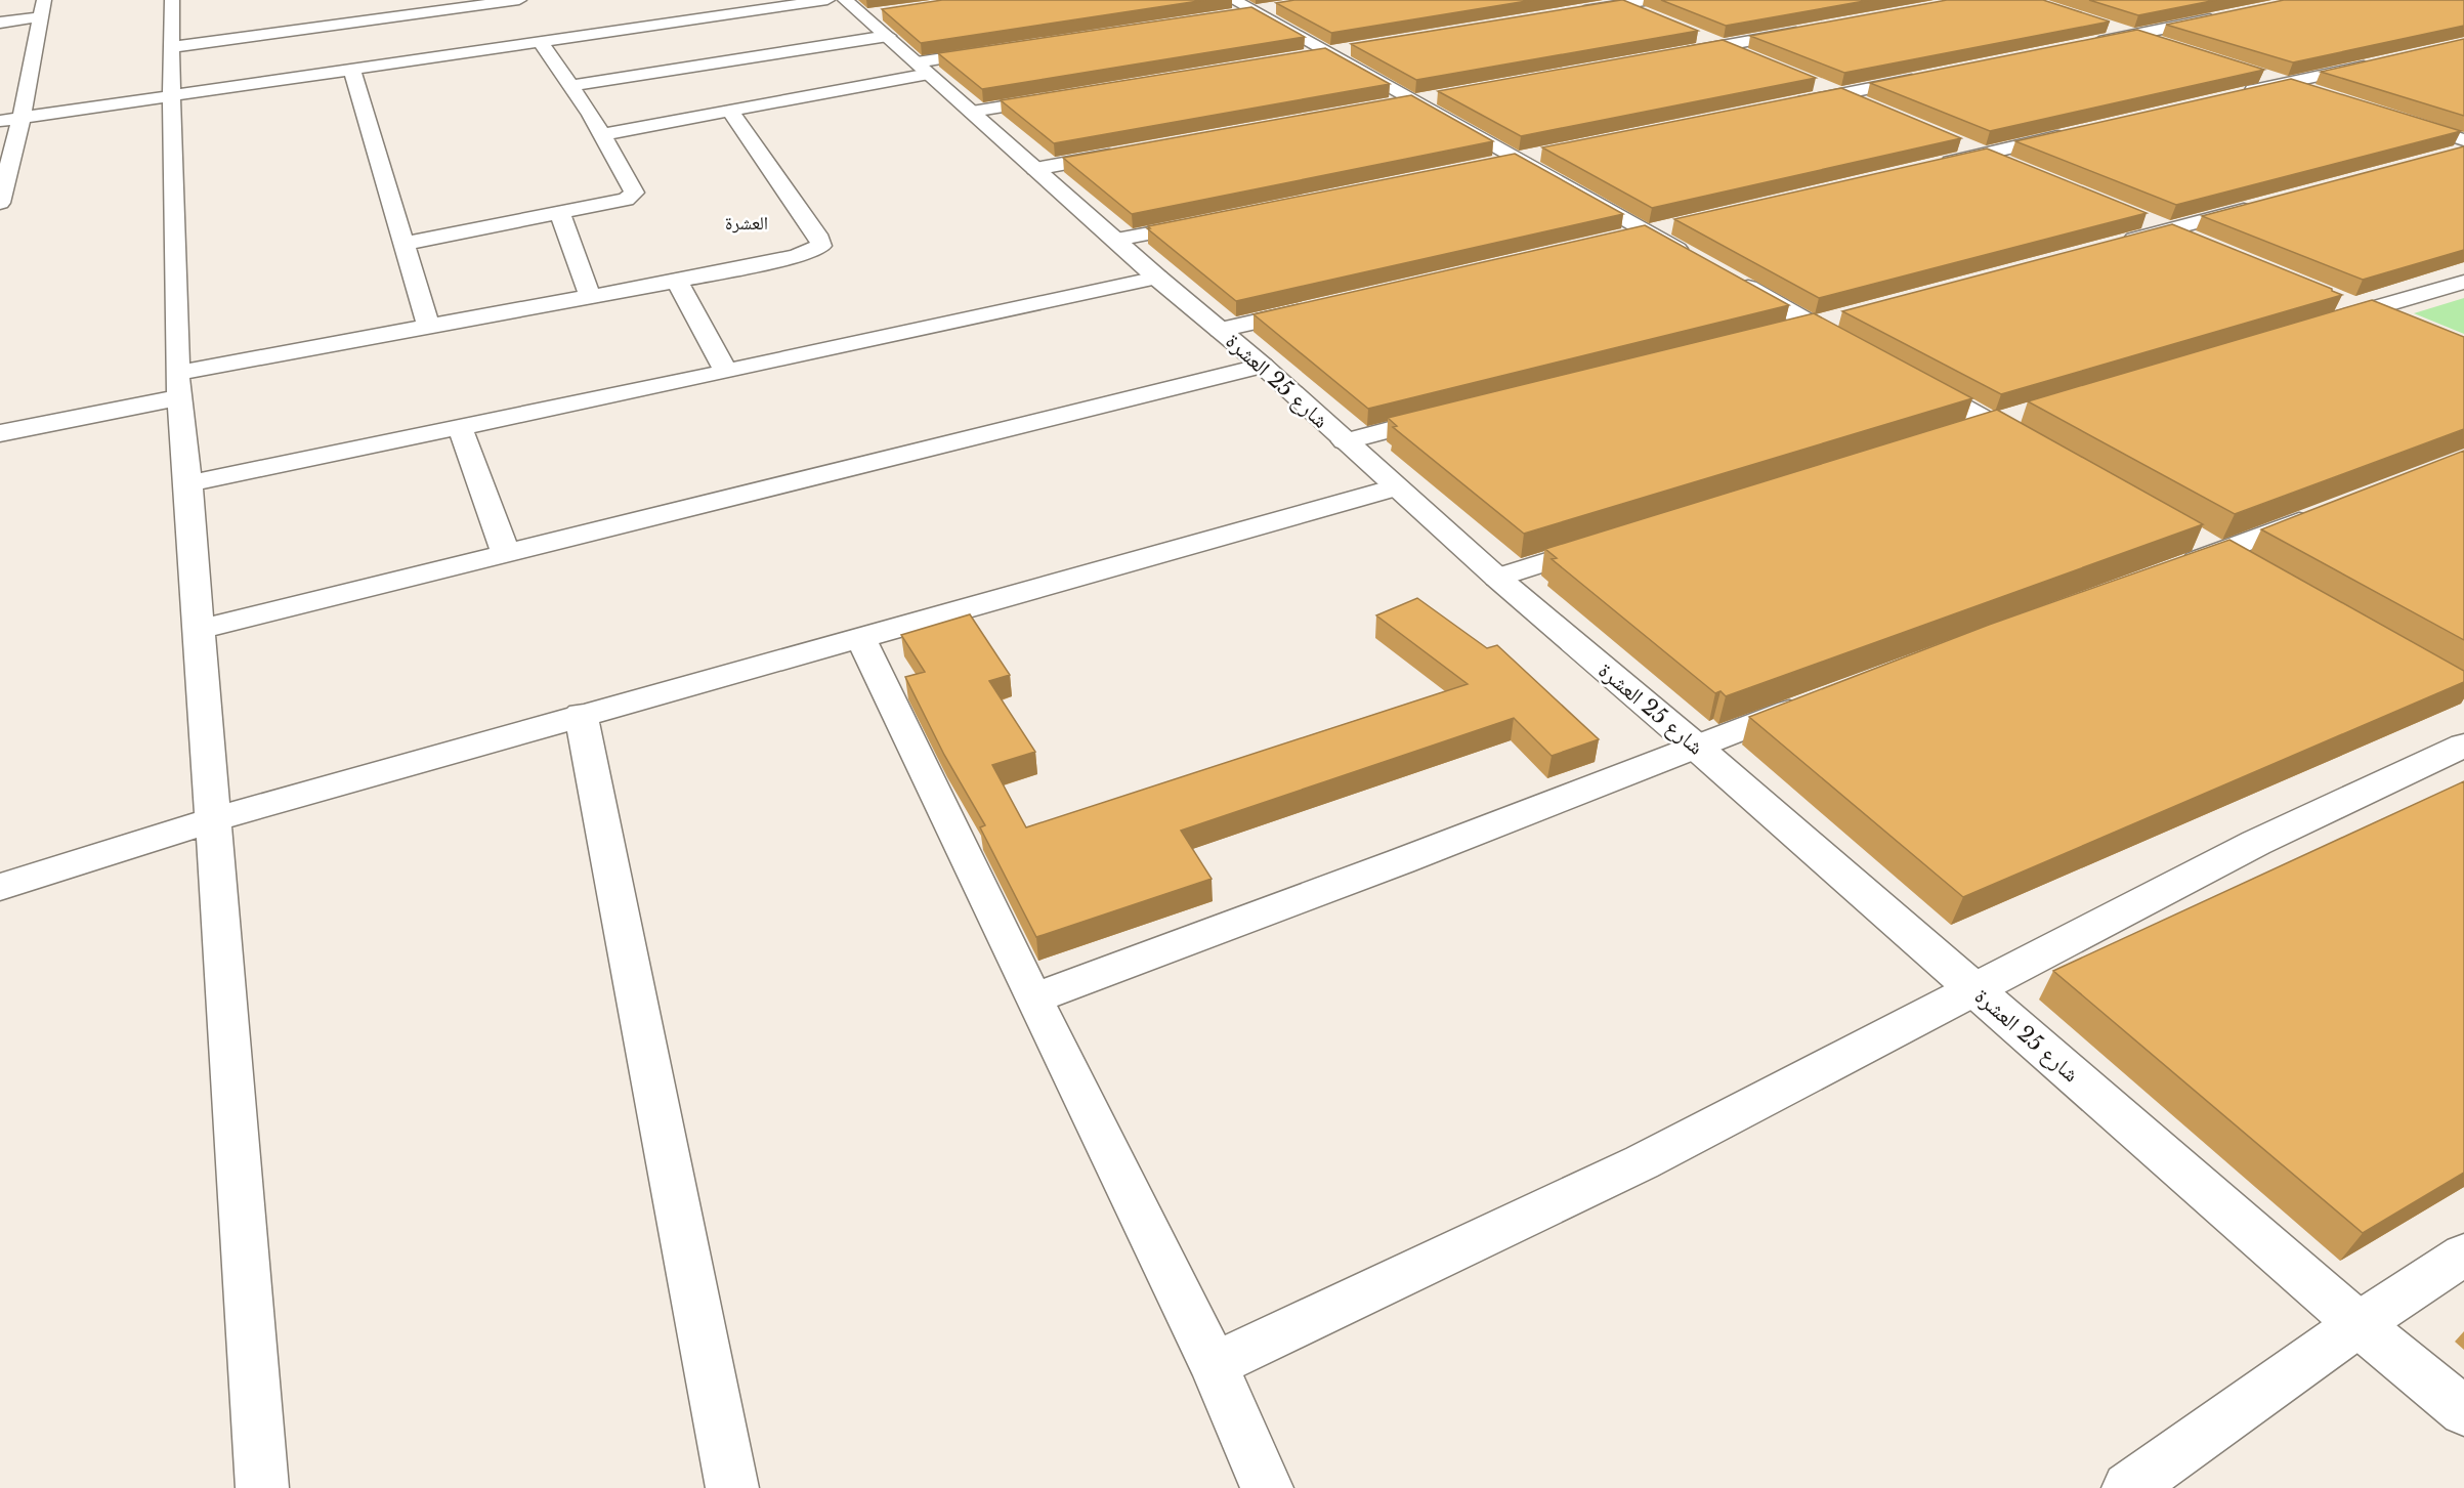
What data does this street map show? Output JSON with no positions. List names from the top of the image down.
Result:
{
  "streets": {
    "street": ["شارع 25 العشرة"]
  },
  "districts": ["العشرة"]
}
